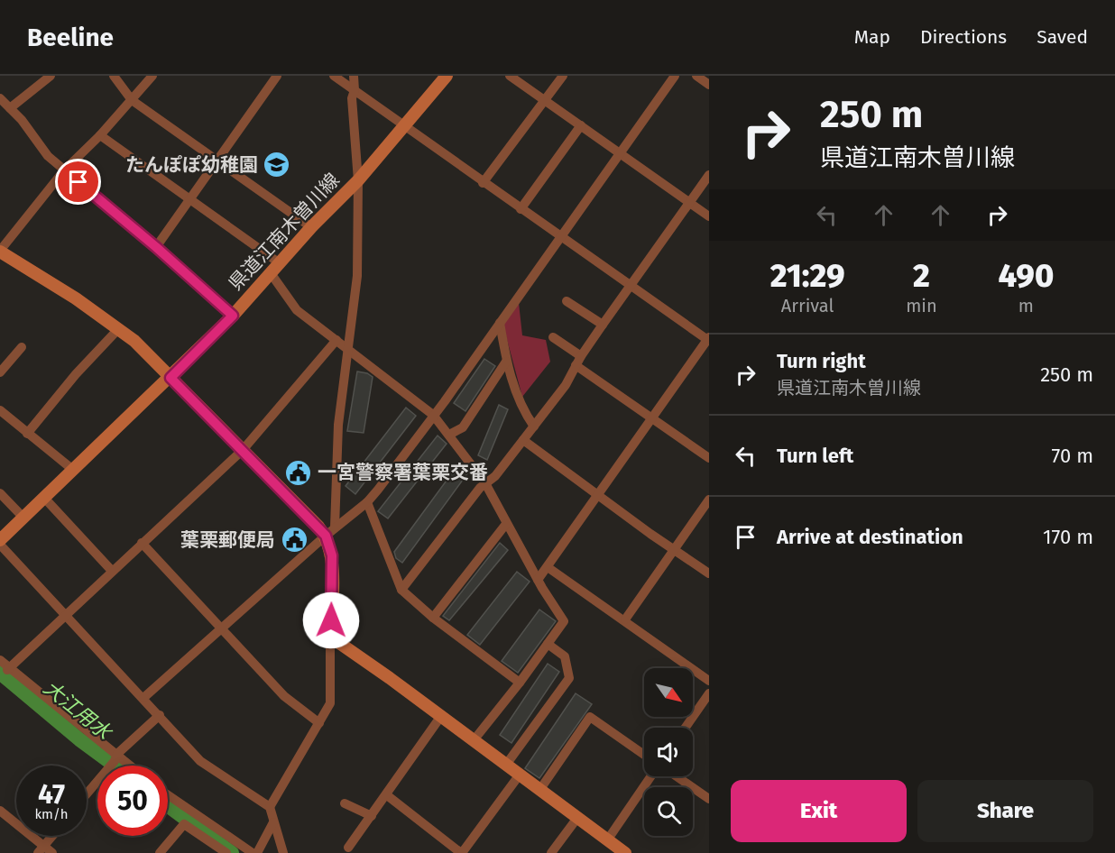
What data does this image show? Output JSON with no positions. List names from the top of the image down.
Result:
{
  "streets": {
    "main road": ["県道江南木曽川線"]
  },
  "water": ["大江用水"],
  "places": {
    "school or university": ["たんぽぽ幼稚園"],
    "public building": ["一宮警察署葉栗交番", "葉栗郵便局"]
  },
  "north": "bottom right",
  "page": {
    "header": "Beeline",
    "nav": ["Map", "Directions", "Saved"],
    "turn": ["250 m", "県道江南木曽川線"],
    "eta": [
      "21:29",
      "Arrival",
      "2",
      "min",
      "490",
      "m"
    ],
    "list": [
      {
        "name": "Turn right",
        "note": "県道江南木曽川線",
        "value": "250 m"
      },
      {
        "name": "Turn left",
        "value": "70 m"
      },
      {
        "name": "Arrive at destination",
        "value": "170 m"
      }
    ],
    "speed": "47 km/h",
    "limit": "50",
    "buttons": ["Exit", "Share"]
  }
}
